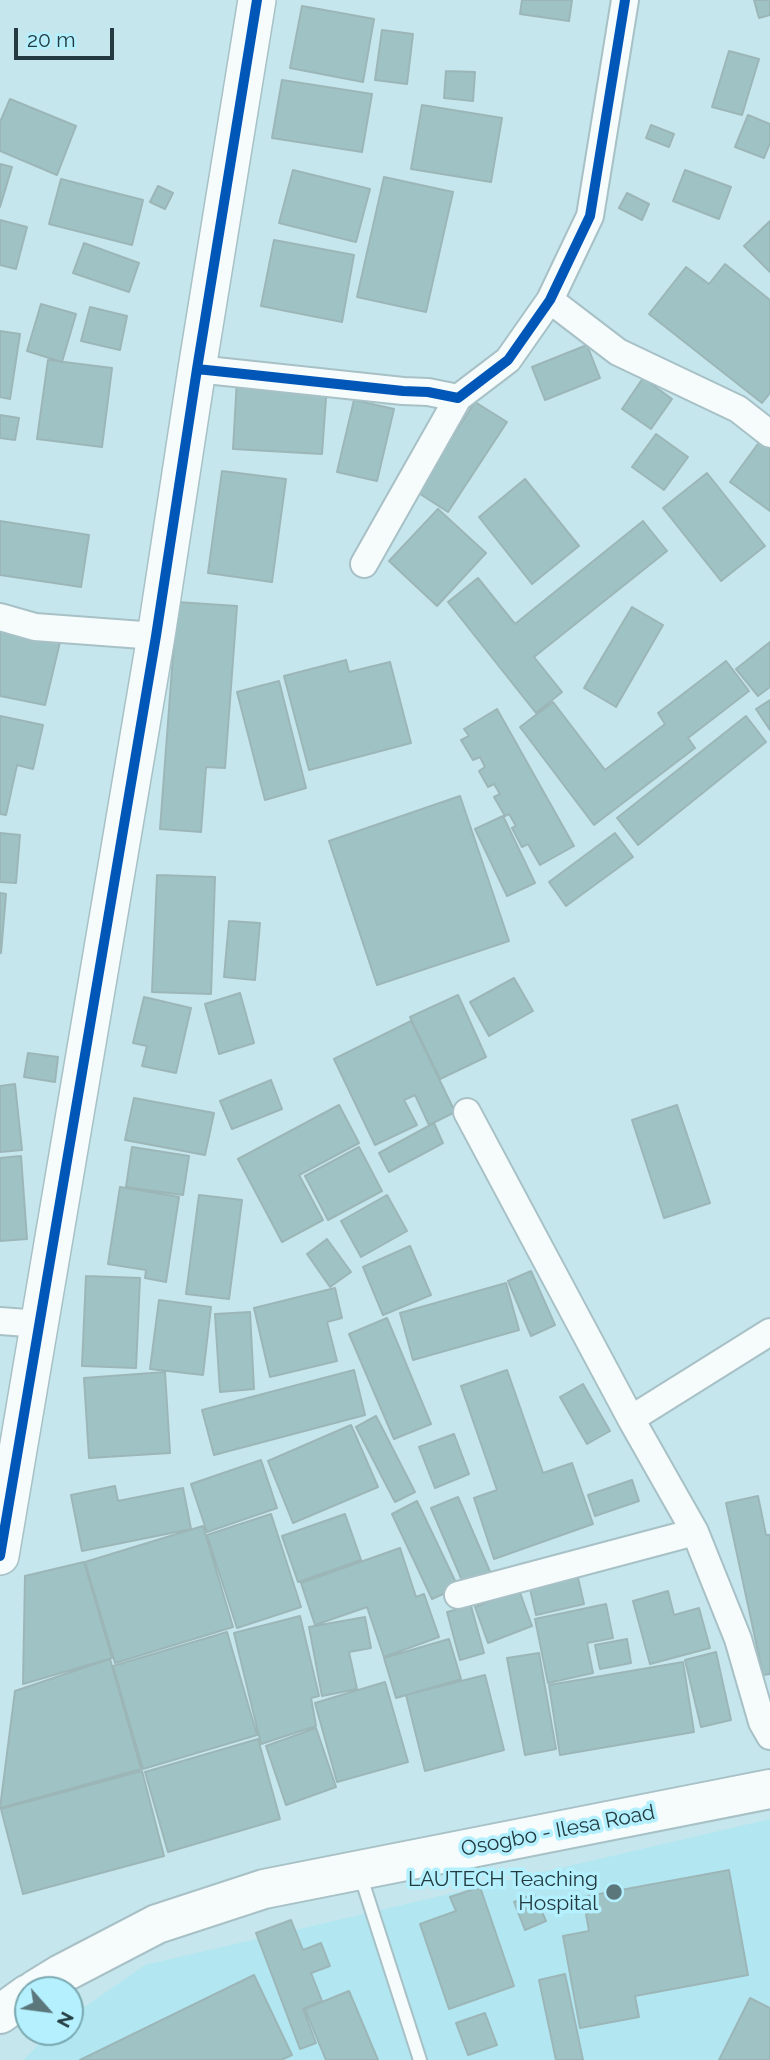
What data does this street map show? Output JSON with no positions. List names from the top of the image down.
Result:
{
  "streets": {
    "main road": ["Osogbo - Ilesa Road"]
  },
  "places": ["LAUTECH Teaching Hospital"],
  "scale_bar": "20 m",
  "north": "bottom right"
}
